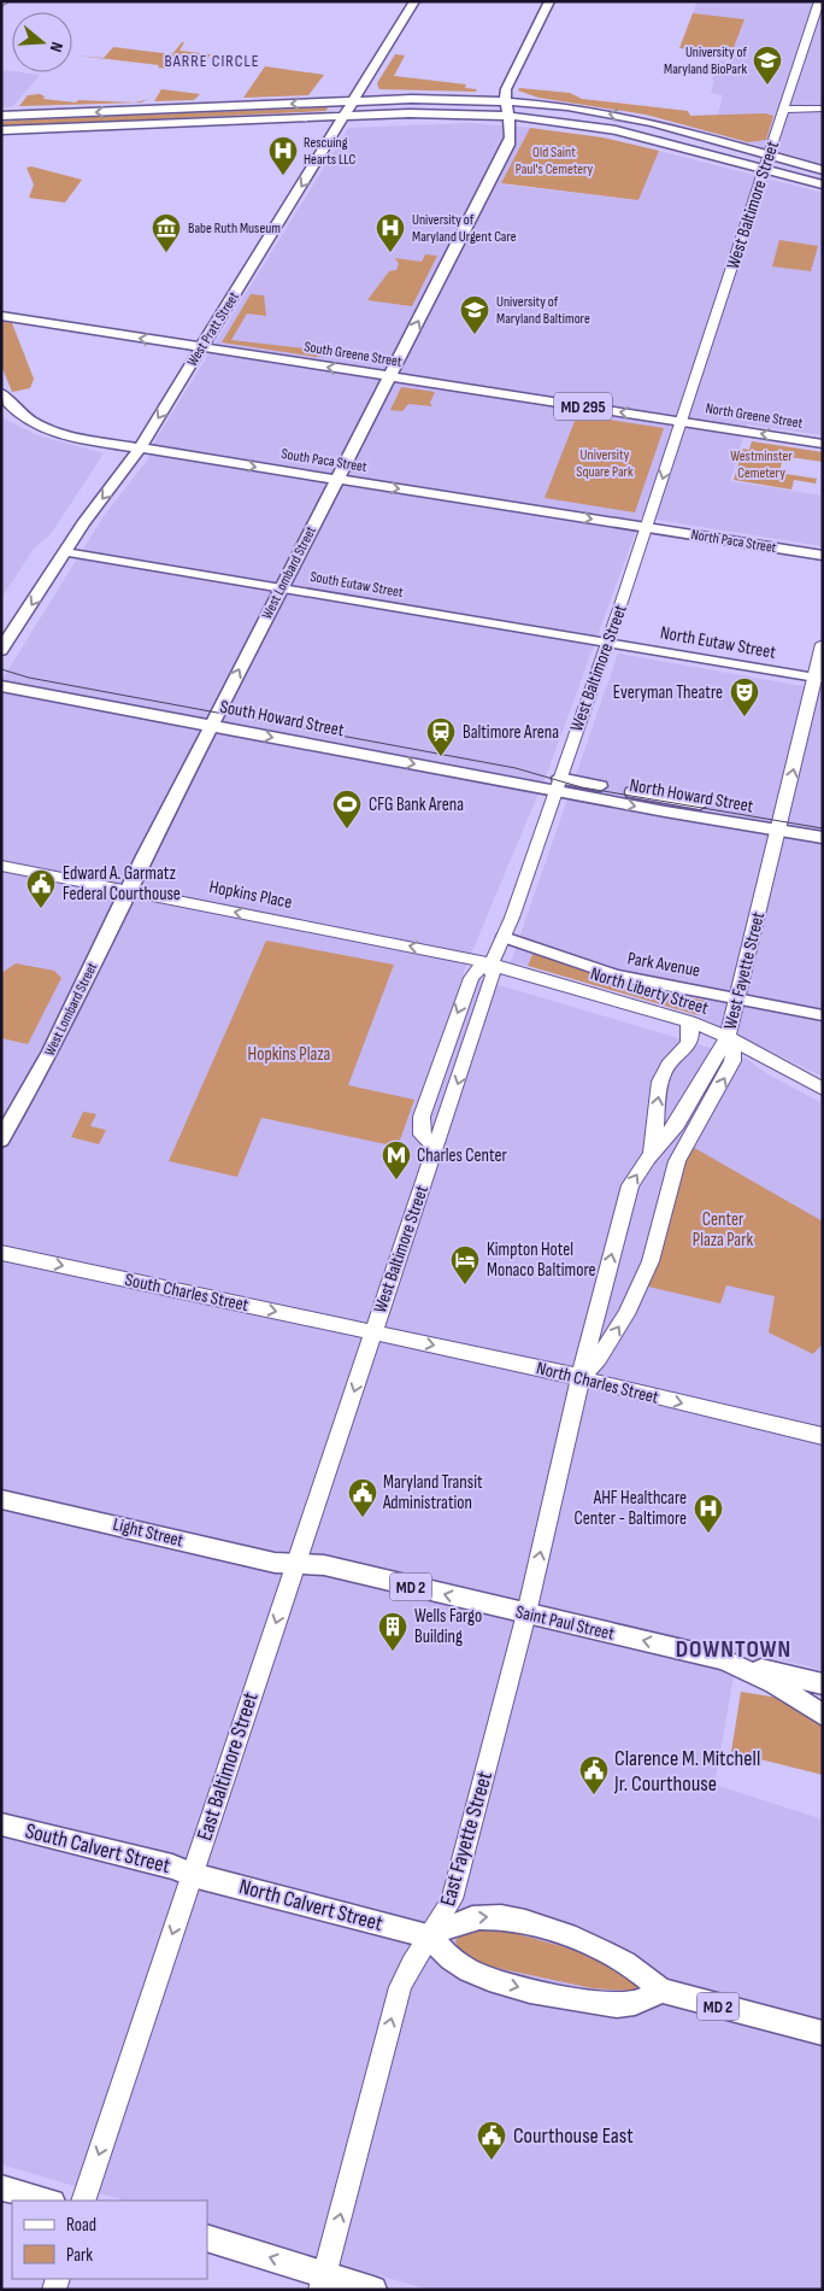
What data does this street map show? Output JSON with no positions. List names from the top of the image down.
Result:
{
  "streets": {
    "main road": [
      "West Baltimore Street",
      "West Pratt Street",
      "South Greene Street",
      "MD 295",
      "North Greene Street",
      "South Paca Street",
      "North Paca Street",
      "West Lombard Street",
      "South Howard Street",
      "North Howard Street",
      "Hopkins Place",
      "West Fayette Street",
      "North Liberty Street",
      "South Charles Street",
      "North Charles Street",
      "Light Street",
      "MD 2",
      "Saint Paul Street",
      "East Baltimore Street",
      "East Fayette Street",
      "South Calvert Street",
      "North Calvert Street"
    ],
    "street": ["South Eutaw Street", "North Eutaw Street", "Park Avenue"]
  },
  "crossings": [
    ["West Baltimore Street", "South Greene Street"],
    ["West Baltimore Street", "North Greene Street"],
    ["West Baltimore Street", "South Paca Street"],
    ["West Baltimore Street", "North Paca Street"],
    ["West Baltimore Street", "South Eutaw Street"],
    ["West Baltimore Street", "North Eutaw Street"],
    ["West Baltimore Street", "South Howard Street"],
    ["West Baltimore Street", "North Howard Street"],
    ["West Baltimore Street", "Hopkins Place"],
    ["West Baltimore Street", "Park Avenue"],
    ["West Baltimore Street", "North Liberty Street"],
    ["West Baltimore Street", "South Charles Street"],
    ["West Baltimore Street", "North Charles Street"],
    ["West Baltimore Street", "East Baltimore Street"],
    ["West Pratt Street", "South Greene Street"],
    ["West Pratt Street", "South Paca Street"],
    ["West Pratt Street", "South Eutaw Street"],
    ["South Greene Street", "North Greene Street"],
    ["South Greene Street", "West Lombard Street"],
    ["South Paca Street", "North Paca Street"],
    ["South Paca Street", "West Lombard Street"],
    ["West Lombard Street", "South Eutaw Street"],
    ["West Lombard Street", "South Howard Street"],
    ["West Lombard Street", "Hopkins Place"],
    ["South Eutaw Street", "North Eutaw Street"],
    ["North Eutaw Street", "West Fayette Street"],
    ["South Howard Street", "North Howard Street"],
    ["North Howard Street", "West Fayette Street"],
    ["Hopkins Place", "North Liberty Street"],
    ["Park Avenue", "West Fayette Street"],
    ["West Fayette Street", "North Liberty Street"],
    ["West Fayette Street", "North Charles Street"],
    ["West Fayette Street", "East Fayette Street"],
    ["South Charles Street", "North Charles Street"],
    ["South Charles Street", "East Baltimore Street"],
    ["North Charles Street", "East Baltimore Street"],
    ["North Charles Street", "East Fayette Street"],
    ["Light Street", "Saint Paul Street"],
    ["Light Street", "East Baltimore Street"],
    ["Saint Paul Street", "East Baltimore Street"],
    ["Saint Paul Street", "East Fayette Street"],
    ["East Baltimore Street", "South Calvert Street"],
    ["East Baltimore Street", "North Calvert Street"],
    ["East Fayette Street", "North Calvert Street"],
    ["South Calvert Street", "North Calvert Street"]
  ],
  "one_way": [
    "West Pratt Street",
    "South Greene Street",
    "North Greene Street",
    "South Paca Street",
    "South Howard Street",
    "Hopkins Place",
    "South Charles Street",
    "North Charles Street",
    "Saint Paul Street",
    "East Baltimore Street",
    "East Fayette Street"
  ],
  "districts": ["BARRE CIRCLE", "DOWNTOWN"],
  "parks": [
    "Old Saint Paul's Cemetery",
    "University Square Park",
    "Westminster Cemetery",
    "Hopkins Plaza",
    "Center Plaza Park"
  ],
  "places": {
    "school or university": ["University of Maryland BioPark", "University of Maryland Baltimore"],
    "hospital": ["Rescuing Hearts LLC", "University of Maryland Urgent Care", "AHF Healthcare Center - Baltimore"],
    "museum": ["Babe Ruth Museum"],
    "theatre": ["Everyman Theatre"],
    "station": ["Baltimore Arena"],
    "sports": ["CFG Bank Arena"],
    "public building": [
      "Edward A. Garmatz Federal Courthouse",
      "Maryland Transit Administration",
      "Clarence M. Mitchell Jr. Courthouse",
      "Courthouse East"
    ],
    "metro station": ["Charles Center"],
    "hotel": ["Kimpton Hotel Monaco Baltimore"],
    "building": ["Wells Fargo Building"]
  },
  "legend": ["Road", "Park"],
  "north": "right"
}
